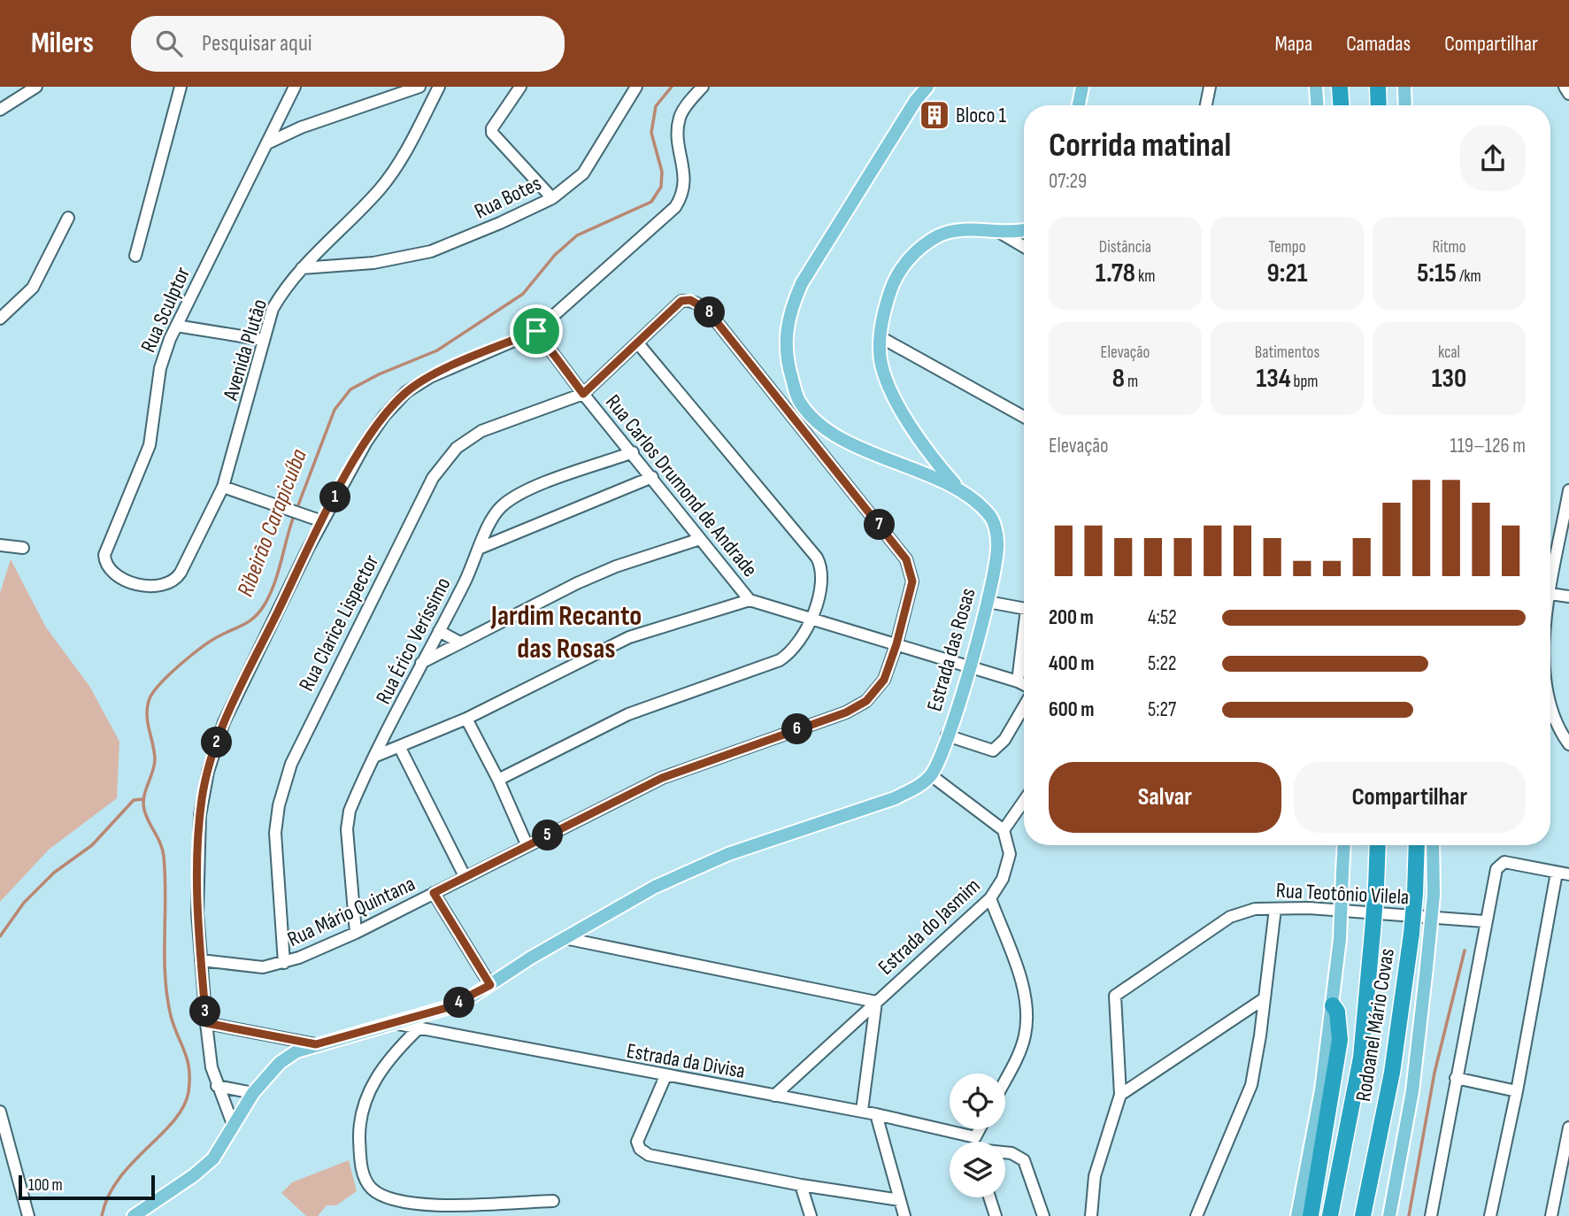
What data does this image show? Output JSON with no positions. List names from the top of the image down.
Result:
{
  "streets": {
    "highway": ["Rodoanel Mário Covas"],
    "main road": ["Estrada das Rosas"],
    "street": [
      "Rua Botes",
      "Rua Sculptor",
      "Avenida Plutão",
      "Rua Carlos Drumond de Andrade",
      "Rua Clarice Lispector",
      "Rua Érico Veríssimo",
      "Rua Teotônio Vilela",
      "Rua Mário Quintana",
      "Estrada do Jasmim",
      "Estrada da Divisa"
    ]
  },
  "crossings": [
    ["Rua Botes", "Avenida Plutão"],
    ["Rua Sculptor", "Avenida Plutão"],
    ["Rua Carlos Drumond de Andrade", "Rua Clarice Lispector"],
    ["Rua Carlos Drumond de Andrade", "Rua Érico Veríssimo"],
    ["Rua Carlos Drumond de Andrade", "Estrada das Rosas"],
    ["Rua Carlos Drumond de Andrade", "Rua Mário Quintana"],
    ["Rua Clarice Lispector", "Rua Mário Quintana"],
    ["Rua Érico Veríssimo", "Rua Mário Quintana"],
    ["Estrada do Jasmim", "Estrada da Divisa"]
  ],
  "districts": ["Jardim Recanto das Rosas"],
  "water": ["Ribeirão Carapicuíba"],
  "places": {
    "building": ["Bloco 1"]
  },
  "scale_bar": "100 m",
  "page": {
    "header": "Milers",
    "search": "Pesquisar aqui",
    "nav": ["Mapa", "Camadas", "Compartilhar"],
    "heading": ["Corrida matinal", "07:29"],
    "stats": [
      ["Distância", "1.78 km"],
      ["Tempo", "9:21"],
      ["Ritmo", "5:15 /km"],
      ["Elevação", "8 m"],
      ["Batimentos", "134 bpm"],
      ["kcal", "130"]
    ],
    "pins": [
      "8",
      "1",
      "7",
      "6",
      "2",
      "5",
      "4",
      "3"
    ],
    "chart": ["Elevação", "119–126 m"],
    "list": [
      {
        "name": "200 m",
        "note": "4:52"
      },
      {
        "name": "400 m",
        "note": "5:22"
      },
      {
        "name": "600 m",
        "note": "5:27"
      }
    ],
    "buttons": ["Salvar", "Compartilhar"],
    "scale": "100 m"
  }
}
